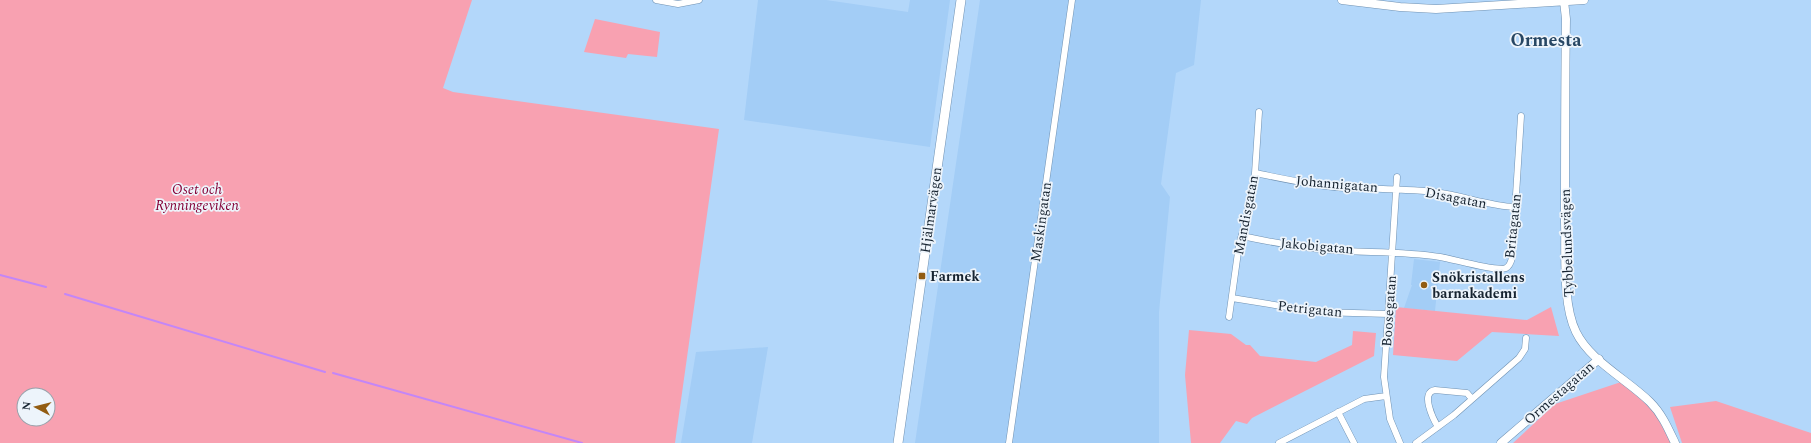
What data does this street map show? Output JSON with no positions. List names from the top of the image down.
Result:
{
  "streets": {
    "main road": ["Hjälmarvägen"],
    "street": [
      "Johannigatan",
      "Disagatan",
      "Mandisgatan",
      "Maskingatan",
      "Britagatan",
      "Tybbelundsvägen",
      "Jakobigatan",
      "Petrigatan",
      "Boosegatan",
      "Ormestagatan"
    ]
  },
  "crossings": [
    ["Johannigatan", "Disagatan"],
    ["Johannigatan", "Mandisgatan"],
    ["Johannigatan", "Boosegatan"],
    ["Disagatan", "Britagatan"],
    ["Disagatan", "Boosegatan"],
    ["Mandisgatan", "Jakobigatan"],
    ["Mandisgatan", "Petrigatan"],
    ["Britagatan", "Jakobigatan"],
    ["Britagatan", "Boosegatan"],
    ["Tybbelundsvägen", "Ormestagatan"],
    ["Jakobigatan", "Boosegatan"],
    ["Petrigatan", "Boosegatan"]
  ],
  "districts": ["Ormesta"],
  "parks": ["Oset och Rynningeviken"],
  "places": {
    "transit": ["Farmek"],
    "other": ["Snökristallens barnakademi"]
  },
  "north": "left"
}
